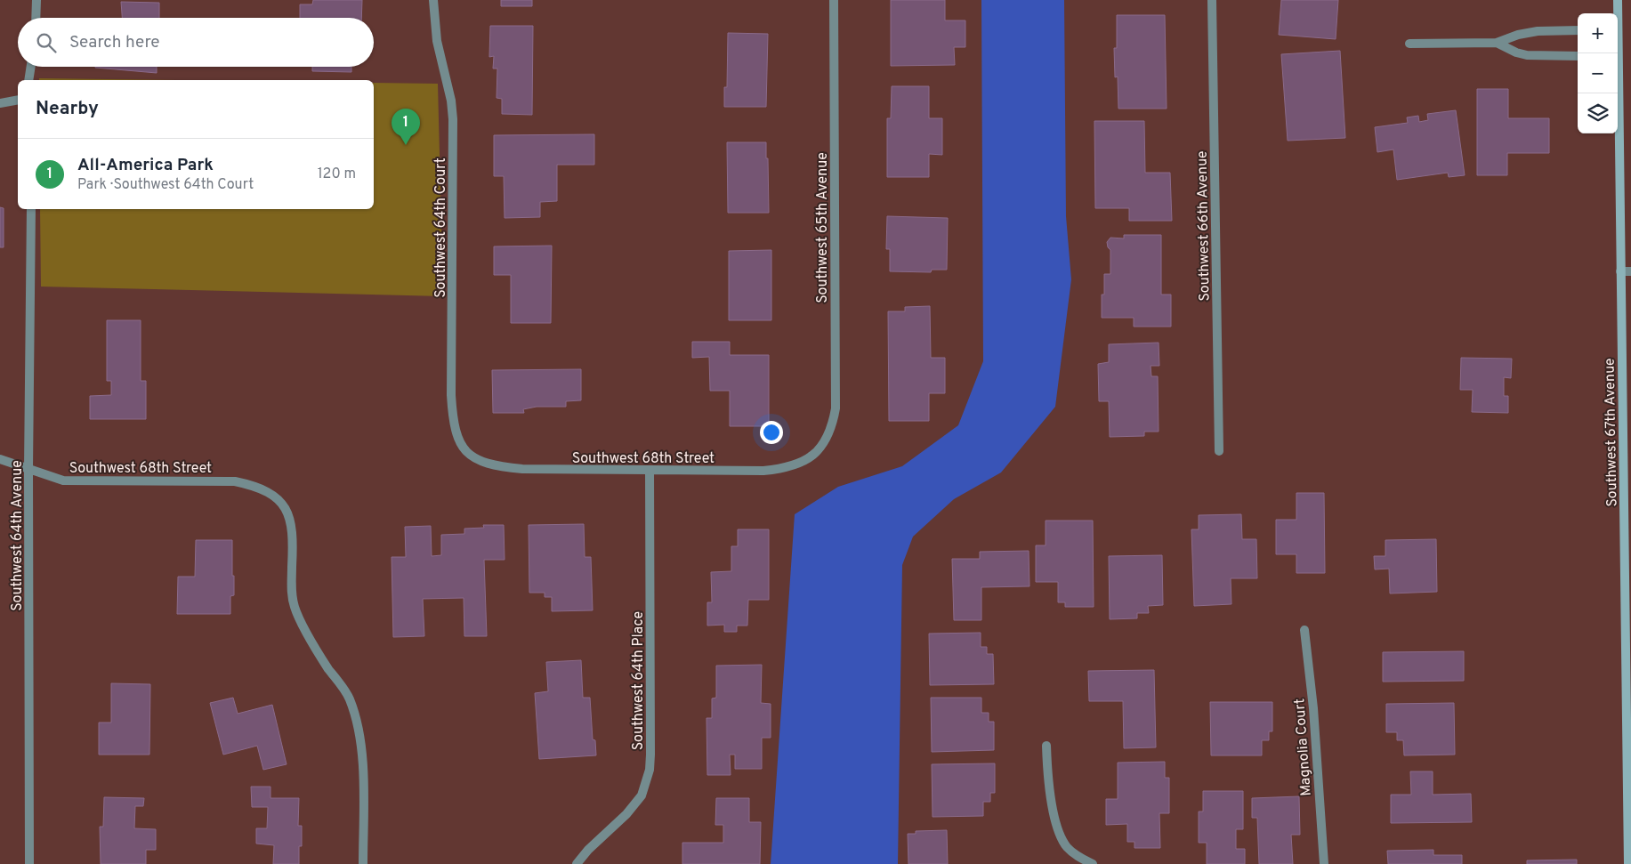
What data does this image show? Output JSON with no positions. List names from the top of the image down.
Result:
{
  "streets": {
    "main road": ["Southwest 67th Avenue"],
    "street": [
      "Southwest 66th Avenue",
      "Southwest 64th Court",
      "Southwest 65th Avenue",
      "Southwest 68th Street",
      "Southwest 64th Avenue",
      "Southwest 64th Place",
      "Magnolia Court"
    ]
  },
  "crossings": [
    ["Southwest 64th Court", "Southwest 68th Street"],
    ["Southwest 65th Avenue", "Southwest 68th Street"],
    ["Southwest 68th Street", "Southwest 64th Avenue"],
    ["Southwest 68th Street", "Southwest 64th Place"]
  ],
  "page": {
    "map_buttons": ["+", "−"],
    "search": "Search here",
    "heading": "Nearby",
    "pins": "1",
    "list": [
      {
        "mark": "1",
        "name": "All-America Park",
        "note": "Park · Southwest 64th Court",
        "value": "120 m"
      }
    ]
  }
}
